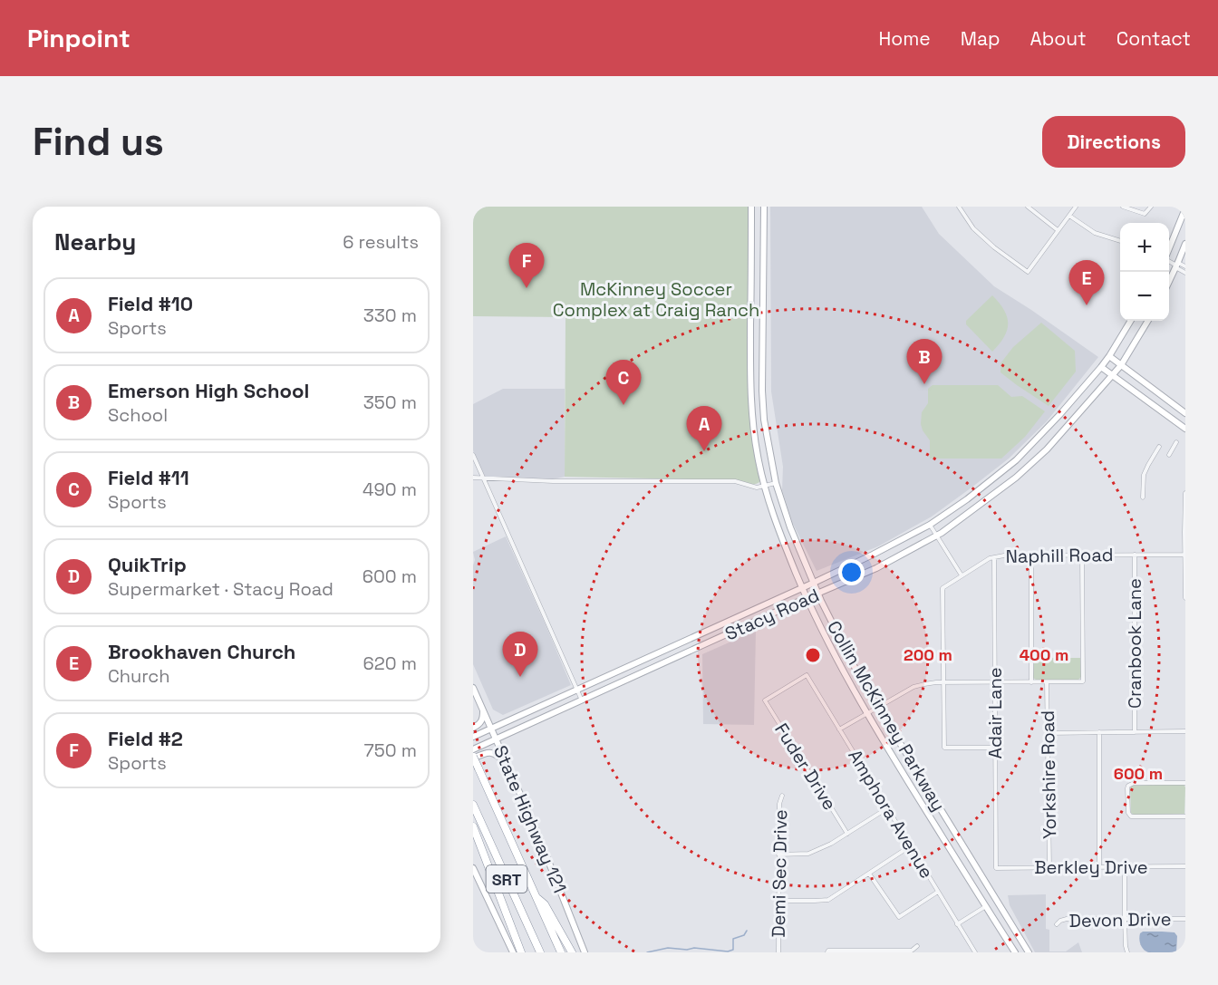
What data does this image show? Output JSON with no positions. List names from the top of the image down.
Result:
{
  "streets": {
    "highway": ["SRT"],
    "main road": ["Stacy Road", "Collin McKinney Parkway", "State Highway 121"],
    "street": [
      "Naphill Road",
      "Cranbook Lane",
      "Adair Lane",
      "Fuder Drive",
      "Yorkshire Road",
      "Amphora Avenue",
      "Berkley Drive",
      "Demi Sec Drive",
      "Devon Drive"
    ]
  },
  "crossings": [
    ["Naphill Road", "Cranbook Lane"],
    ["Naphill Road", "Adair Lane"],
    ["Stacy Road", "Collin McKinney Parkway"],
    ["Stacy Road", "State Highway 121"],
    ["Adair Lane", "Berkley Drive"],
    ["Fuder Drive", "Amphora Avenue"],
    ["Yorkshire Road", "Berkley Drive"]
  ],
  "parks": ["McKinney Soccer Complex at Craig Ranch"],
  "page": {
    "header": "Pinpoint",
    "nav": [
      "Home",
      "Map",
      "About",
      "Contact"
    ],
    "buttons": "Directions",
    "title": "Find us",
    "heading": ["Nearby", "6 results"],
    "map_buttons": ["+", "−"],
    "pins": [
      "F",
      "E",
      "B",
      "C",
      "A",
      "D"
    ],
    "list": [
      {
        "mark": "A",
        "name": "Field #10",
        "note": "Sports",
        "value": "330 m"
      },
      {
        "mark": "B",
        "name": "Emerson High School",
        "note": "School",
        "value": "350 m"
      },
      {
        "mark": "C",
        "name": "Field #11",
        "note": "Sports",
        "value": "490 m"
      },
      {
        "mark": "D",
        "name": "QuikTrip",
        "note": "Supermarket · Stacy Road",
        "value": "600 m"
      },
      {
        "mark": "E",
        "name": "Brookhaven Church",
        "note": "Church",
        "value": "620 m"
      },
      {
        "mark": "F",
        "name": "Field #2",
        "note": "Sports",
        "value": "750 m"
      }
    ]
  },
  "rings": ["200 m", "400 m", "600 m"]
}
